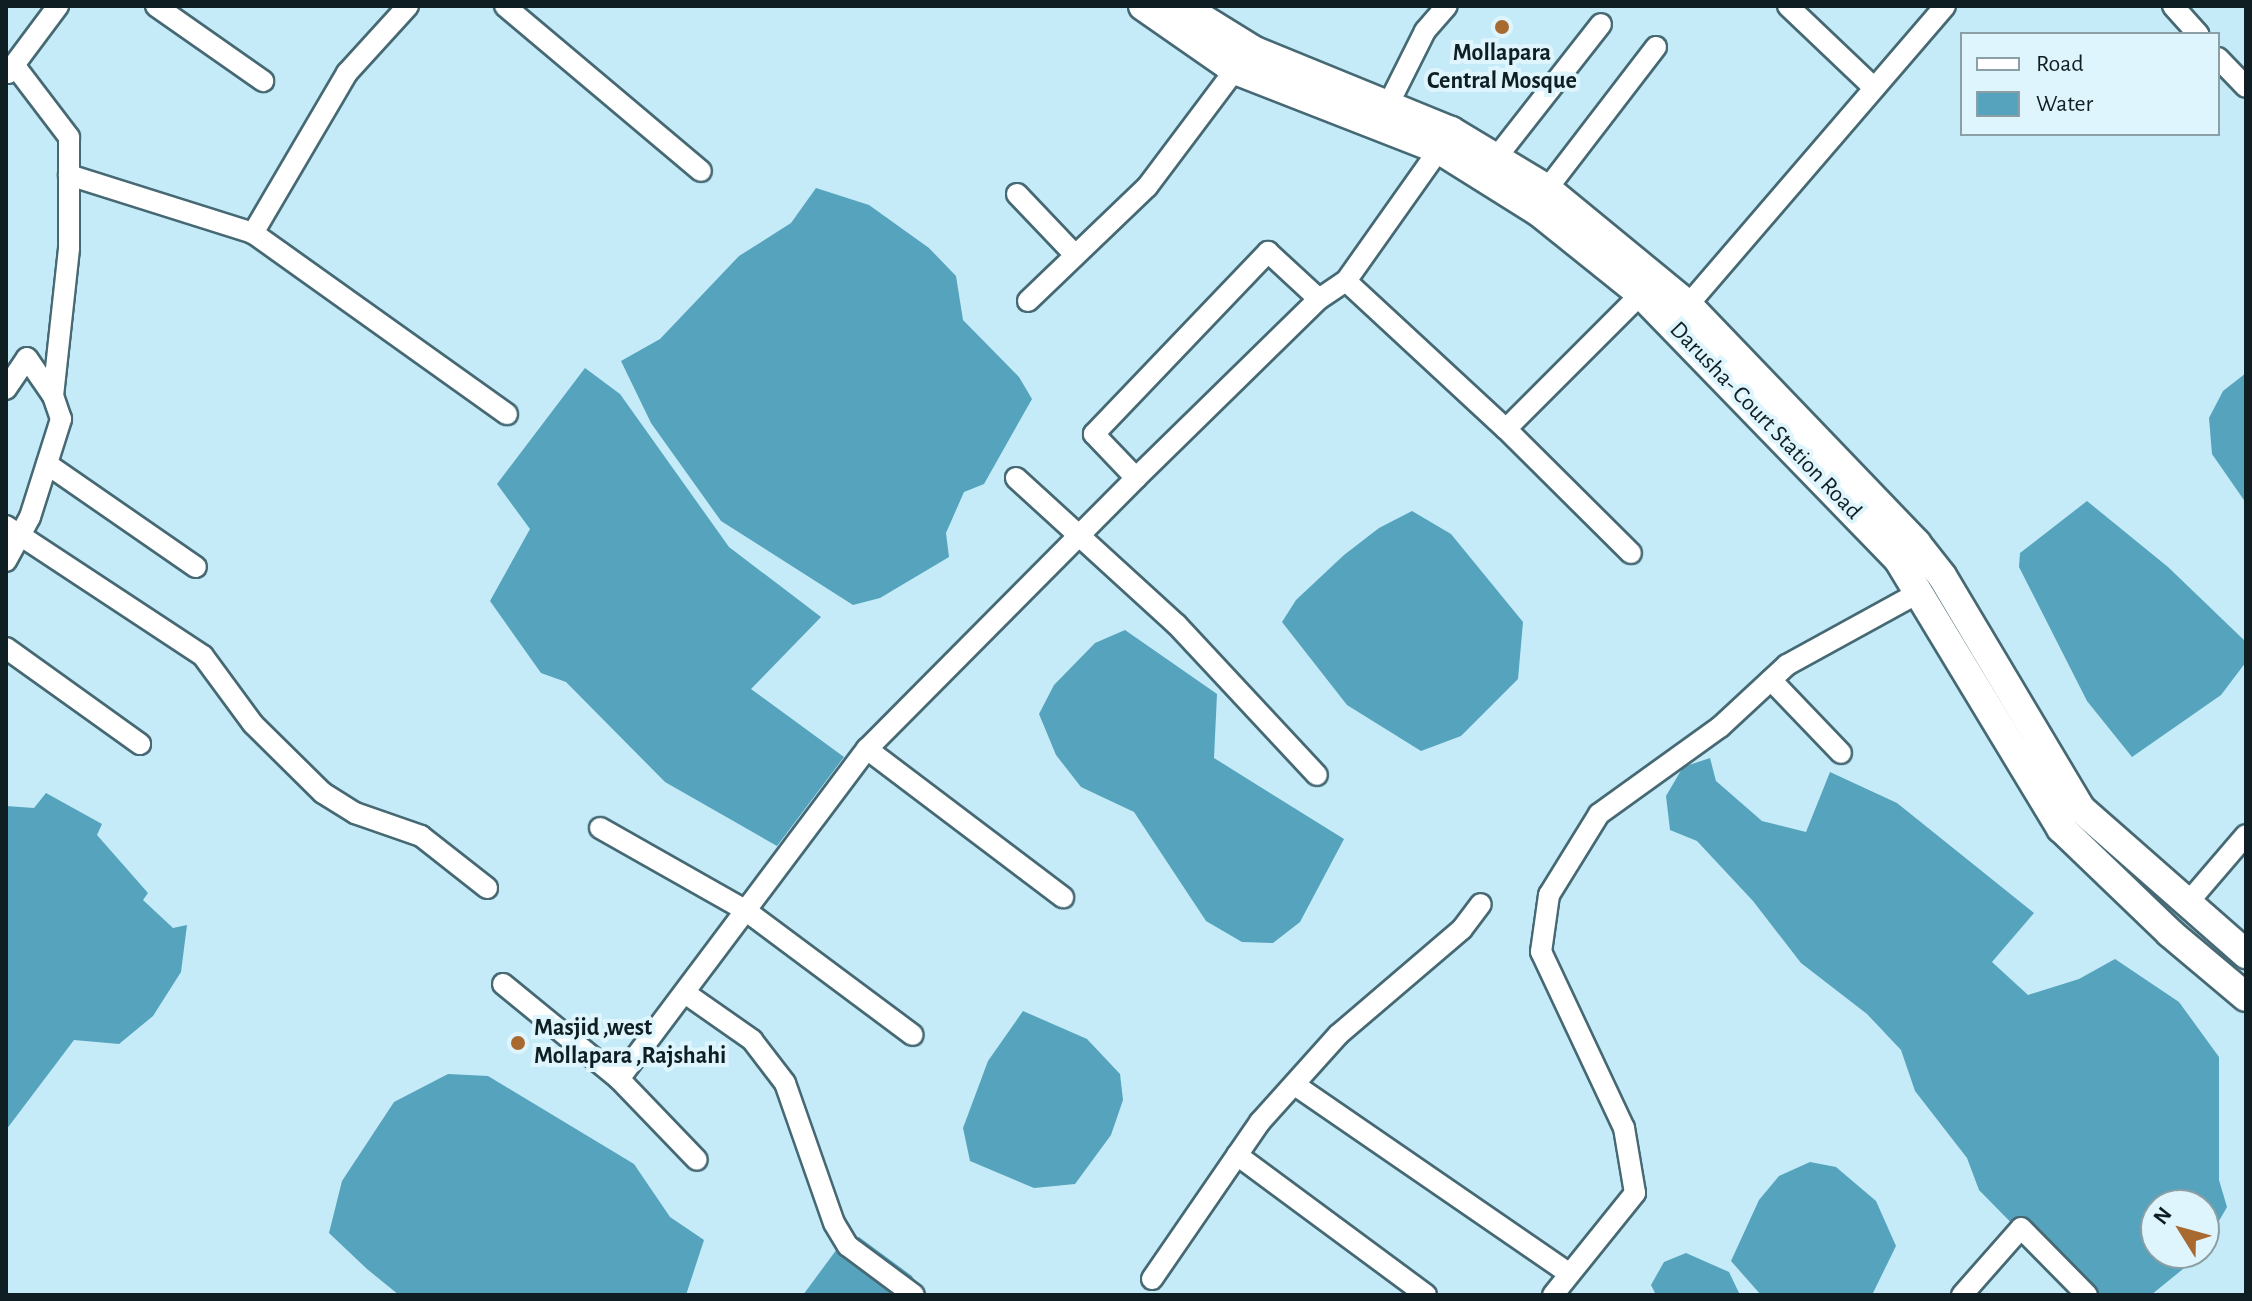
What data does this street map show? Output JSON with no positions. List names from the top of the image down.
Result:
{
  "streets": {
    "street": ["Darusha- Court Station Road"]
  },
  "places": ["Mollapara Central Mosque", "Masjid ,west Mollapara ,Rajshahi"],
  "legend": ["Road", "Water"],
  "north": "top left"
}
